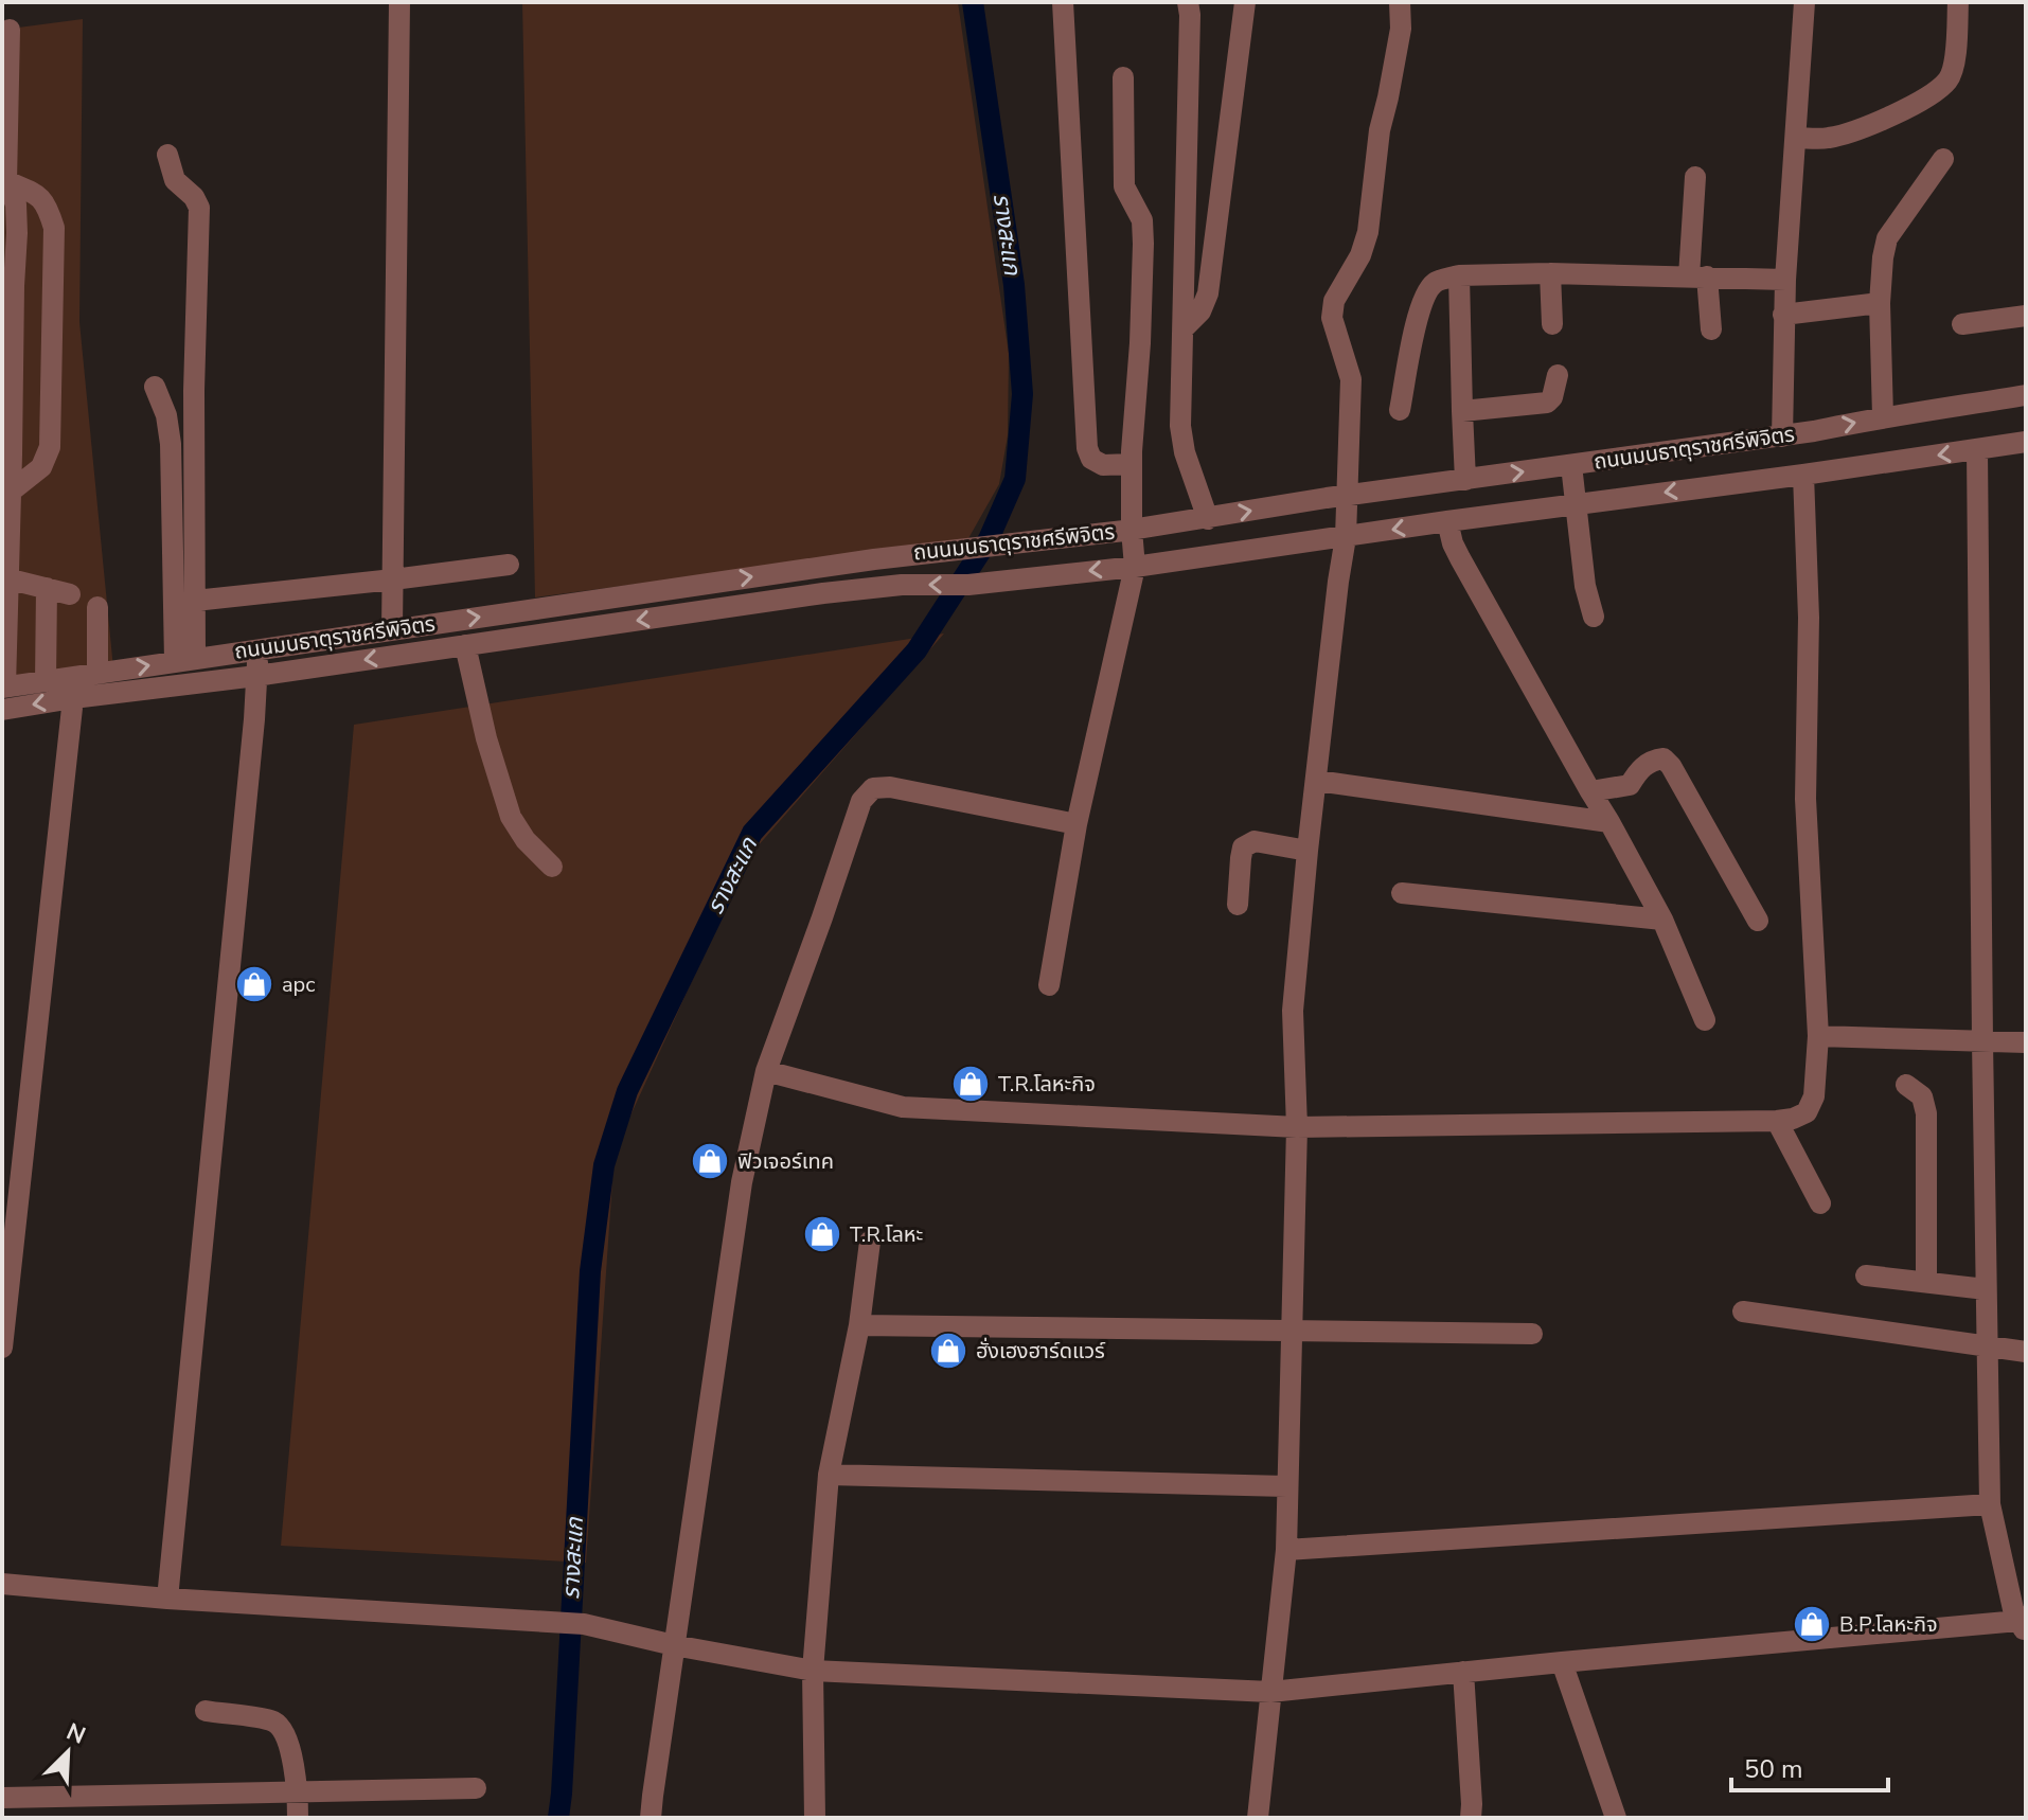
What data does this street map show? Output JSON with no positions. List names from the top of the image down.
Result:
{
  "streets": {
    "street": ["ถนนมนธาตุราชศรีพิจิตร"]
  },
  "water": ["รางสะแก"],
  "places": {
    "shop": [
      "apc",
      "T.R.โลหะกิจ",
      "ฟิวเจอร์เทค",
      "T.R.โลหะ",
      "ฮั่งเฮงฮาร์ดแวร์",
      "B.P.โลหะกิจ"
    ]
  },
  "scale_bar": "50 m",
  "north": "top right"
}
